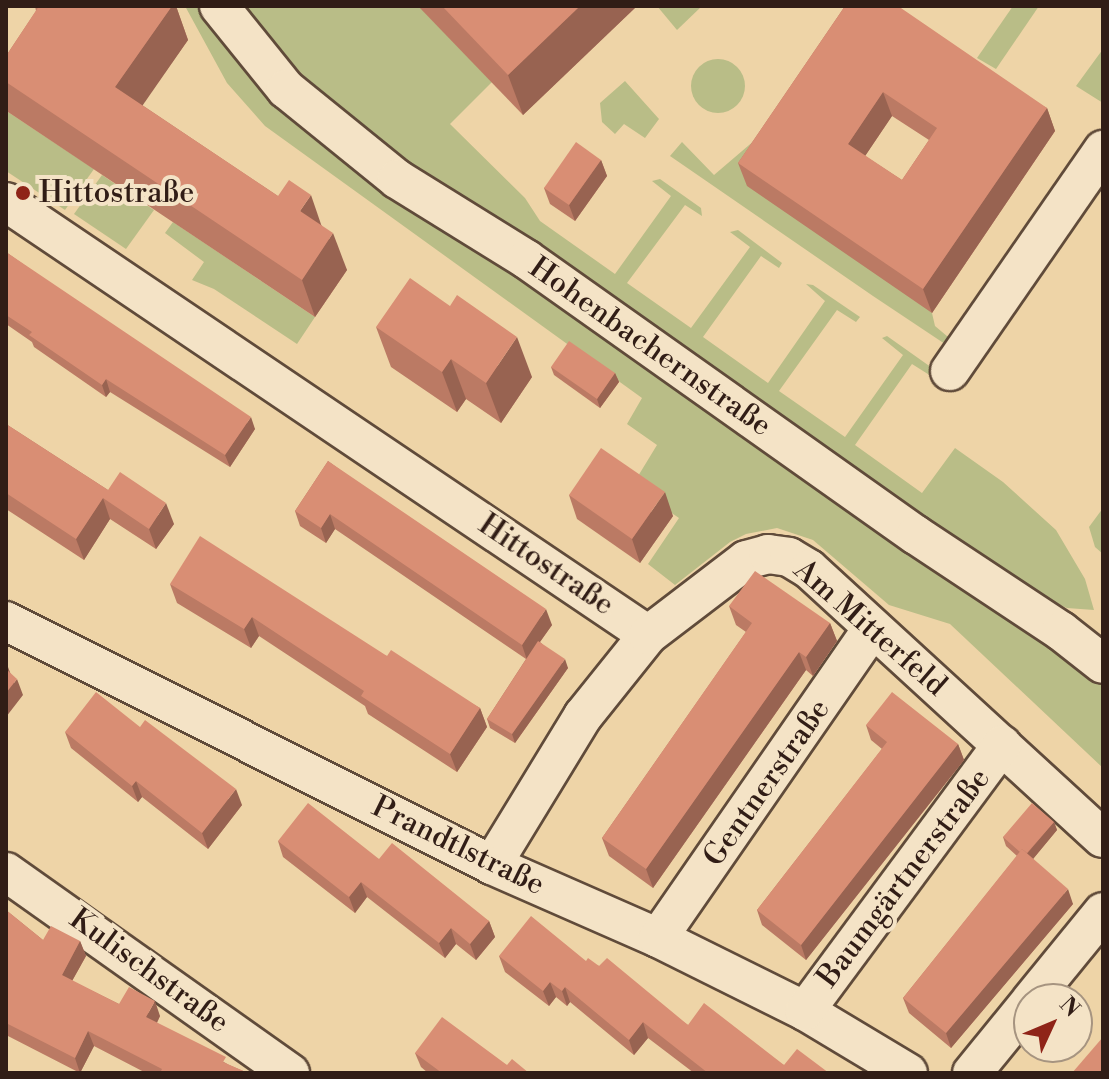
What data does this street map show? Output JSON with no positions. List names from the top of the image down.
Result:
{
  "streets": {
    "street": [
      "Hohenbachernstraße",
      "Hittostraße",
      "Am Mitterfeld",
      "Gentnerstraße",
      "Prandtlstraße",
      "Baumgärtnerstraße",
      "Kulischstraße"
    ]
  },
  "crossings": [
    ["Hittostraße", "Am Mitterfeld"],
    ["Am Mitterfeld", "Gentnerstraße"],
    ["Am Mitterfeld", "Prandtlstraße"],
    ["Am Mitterfeld", "Baumgärtnerstraße"],
    ["Gentnerstraße", "Prandtlstraße"],
    ["Prandtlstraße", "Baumgärtnerstraße"]
  ],
  "places": ["Hittostraße"],
  "north": "top right"
}
